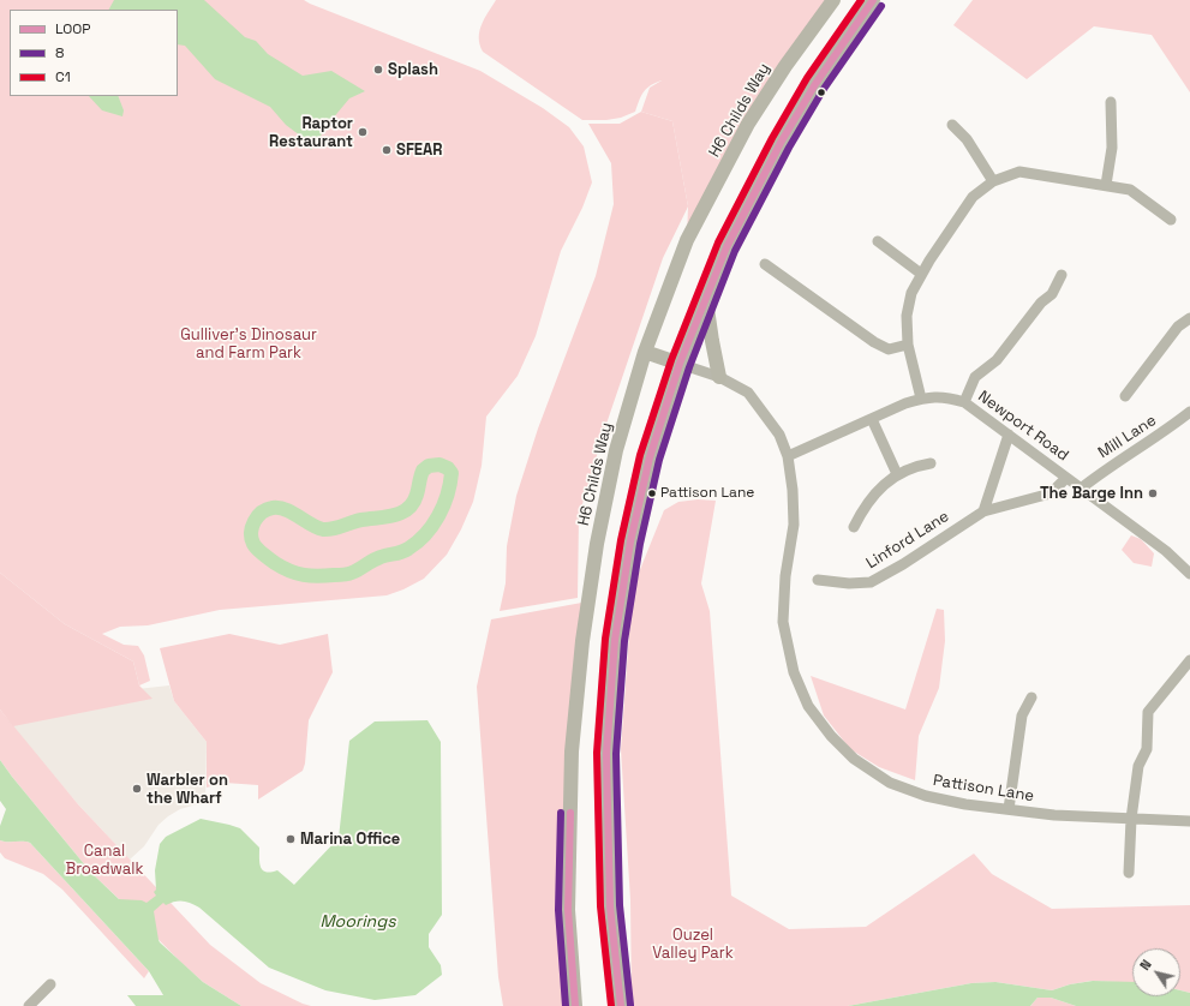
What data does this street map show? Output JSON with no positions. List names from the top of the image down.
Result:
{
  "streets": {
    "street": [
      "H6 Childs Way",
      "Newport Road",
      "Mill Lane",
      "Linford Lane",
      "Pattison Lane"
    ]
  },
  "crossings": [
    ["Newport Road", "Mill Lane"],
    ["Newport Road", "Linford Lane"],
    ["Newport Road", "Pattison Lane"]
  ],
  "water": ["Moorings"],
  "parks": ["Gulliver's Dinosaur and Farm Park", "Canal Broadwalk", "Ouzel Valley Park"],
  "places": [
    "Splash",
    "Raptor Restaurant",
    "SFEAR",
    "Pattison Lane",
    "The Barge Inn",
    "Warbler on the Wharf",
    "Marina Office"
  ],
  "lines": ["transit line LOOP", "transit line C1", "transit line 8"],
  "legend": ["LOOP", "8", "C1"],
  "north": "top left"
}
